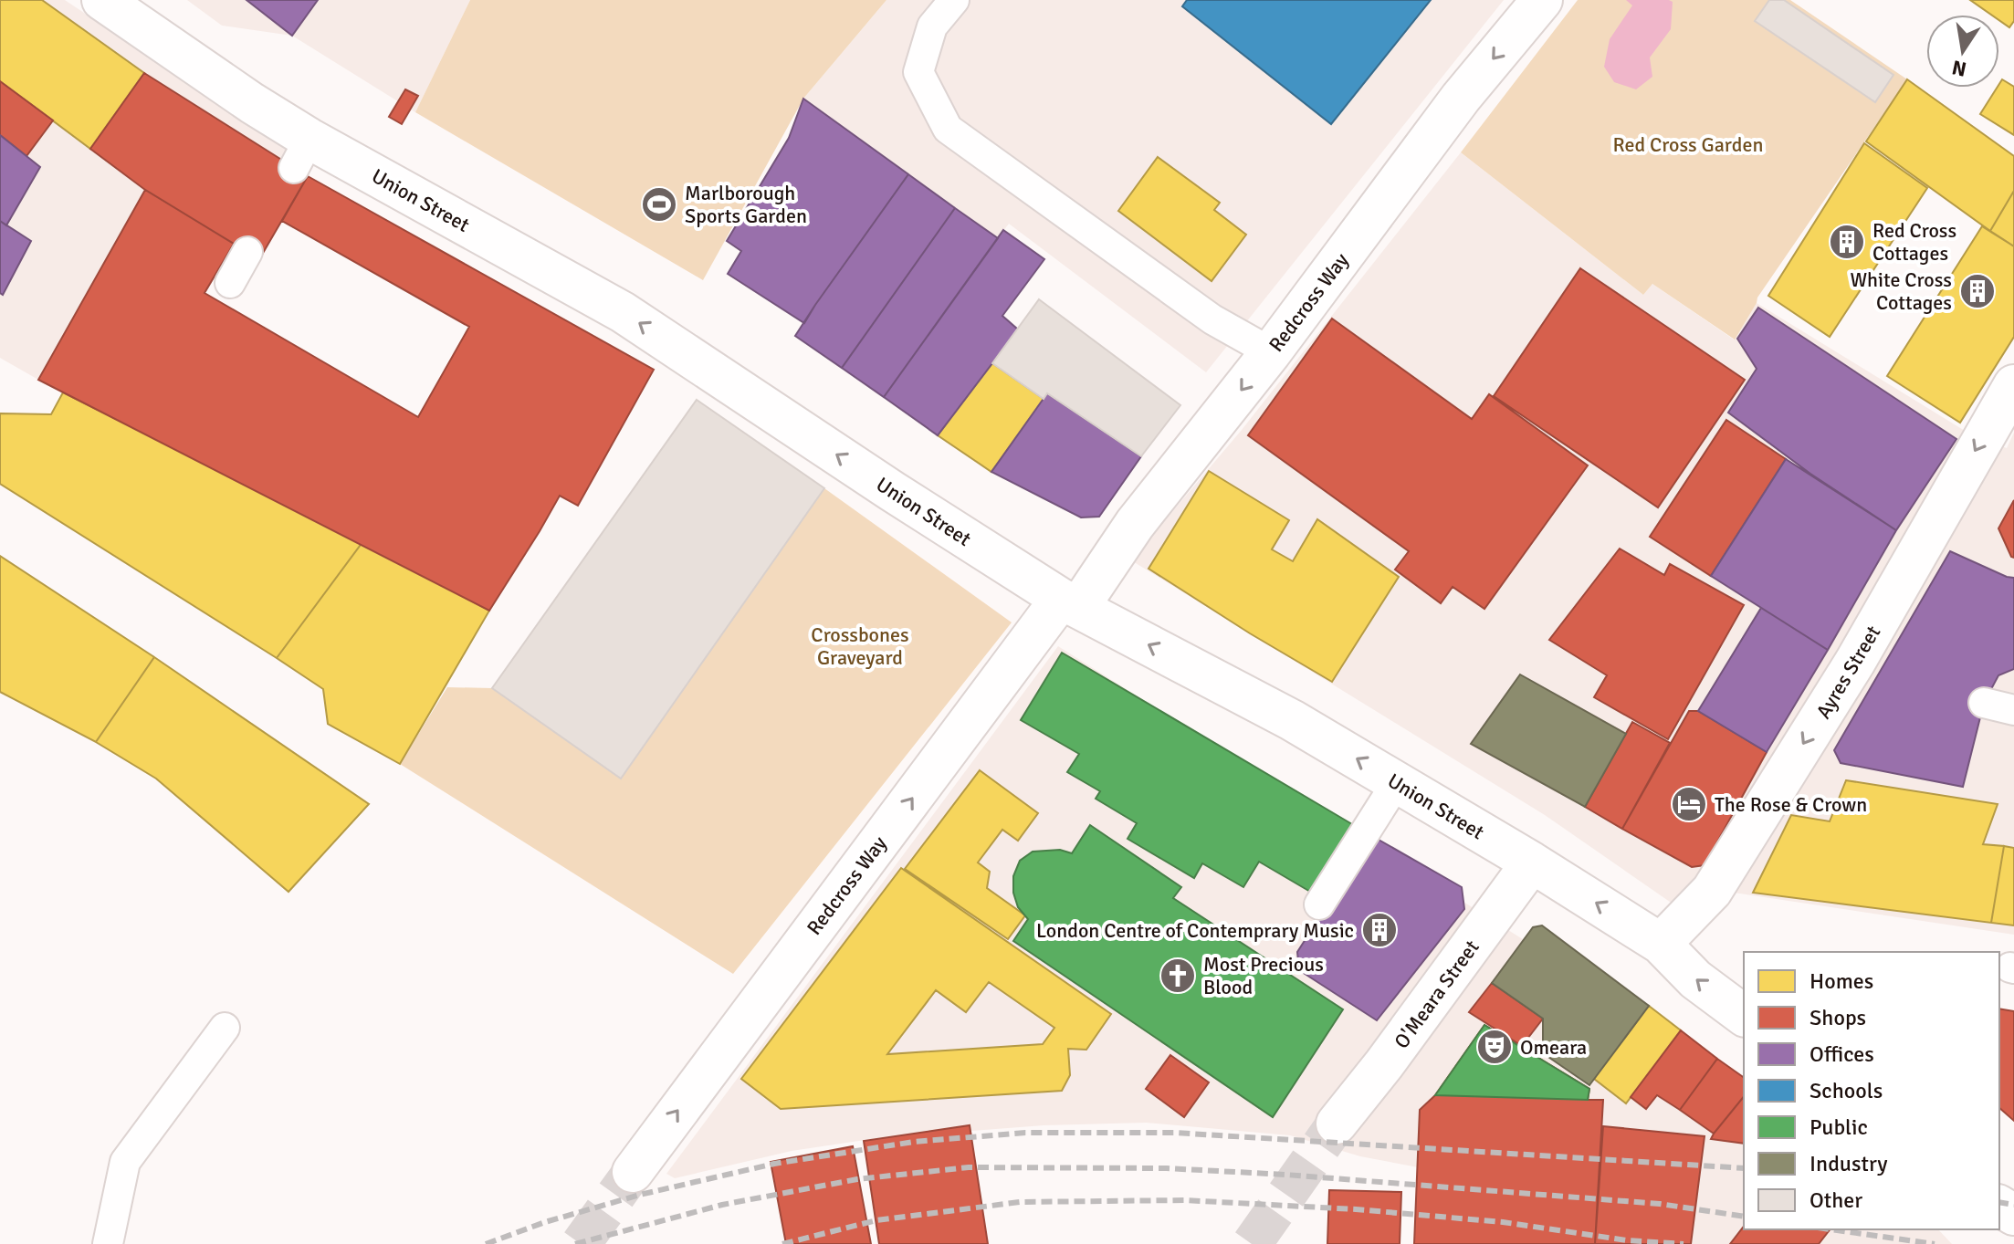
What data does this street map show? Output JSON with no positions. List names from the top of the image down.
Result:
{
  "streets": {
    "street": [
      "Union Street",
      "Redcross Way",
      "Ayres Street",
      "O'Meara Street"
    ]
  },
  "crossings": [
    ["Union Street", "Redcross Way"],
    ["Union Street", "Ayres Street"],
    ["Union Street", "O'Meara Street"]
  ],
  "one_way": ["Union Street", "Ayres Street"],
  "parks": ["Red Cross Garden", "Crossbones Graveyard"],
  "places": {
    "sports": ["Marlborough Sports Garden"],
    "building": ["Red Cross Cottages", "White Cross Cottages", "London Centre of Contemprary Music"],
    "hotel": ["The Rose & Crown"],
    "church": ["Most Precious Blood"],
    "theatre": ["Omeara"]
  },
  "legend": [
    "Homes",
    "Shops",
    "Offices",
    "Schools",
    "Public",
    "Industry",
    "Other"
  ],
  "north": "bottom"
}
